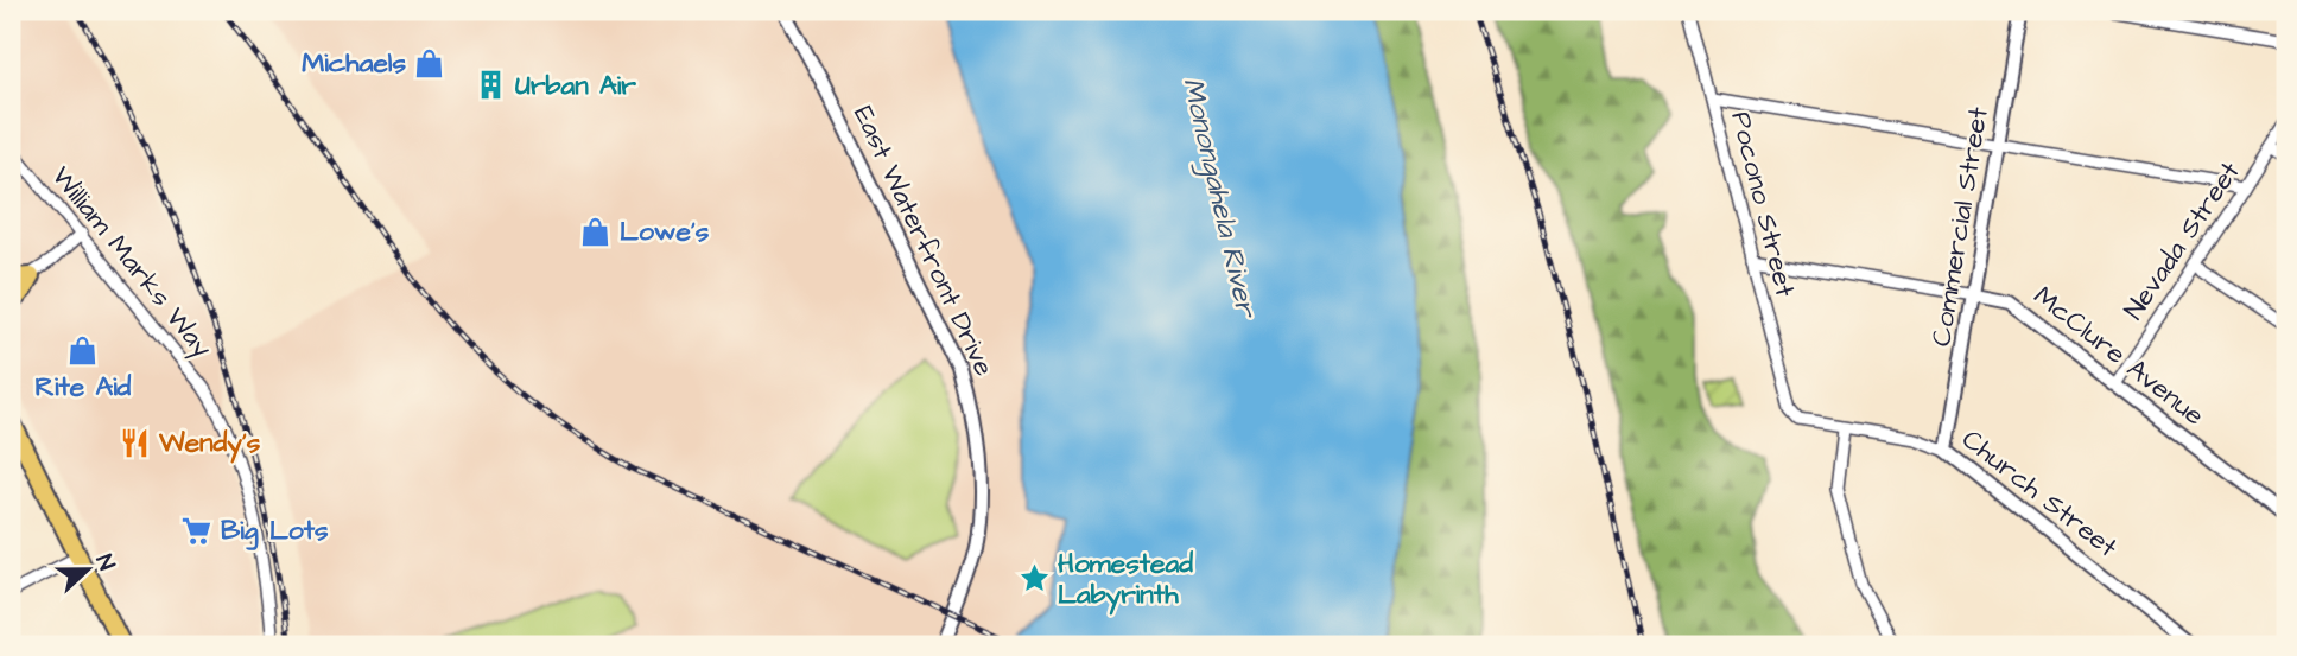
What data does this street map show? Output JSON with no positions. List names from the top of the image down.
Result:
{
  "streets": {
    "street": [
      "Pocono Street",
      "Commercial Street",
      "East Waterfront Drive",
      "Nevada Street",
      "William Marks Way",
      "McClure Avenue",
      "Church Street"
    ]
  },
  "crossings": [
    ["Pocono Street", "McClure Avenue"],
    ["Pocono Street", "Church Street"],
    ["Commercial Street", "McClure Avenue"],
    ["Commercial Street", "Church Street"],
    ["Nevada Street", "McClure Avenue"]
  ],
  "water": ["Monongahela River"],
  "places": {
    "shop": ["Michaels", "Lowe's", "Rite Aid"],
    "building": ["Urban Air"],
    "restaurant": ["Wendy's"],
    "supermarket": ["Big Lots"],
    "place": ["Homestead Labyrinth"]
  },
  "north": "right"
}
